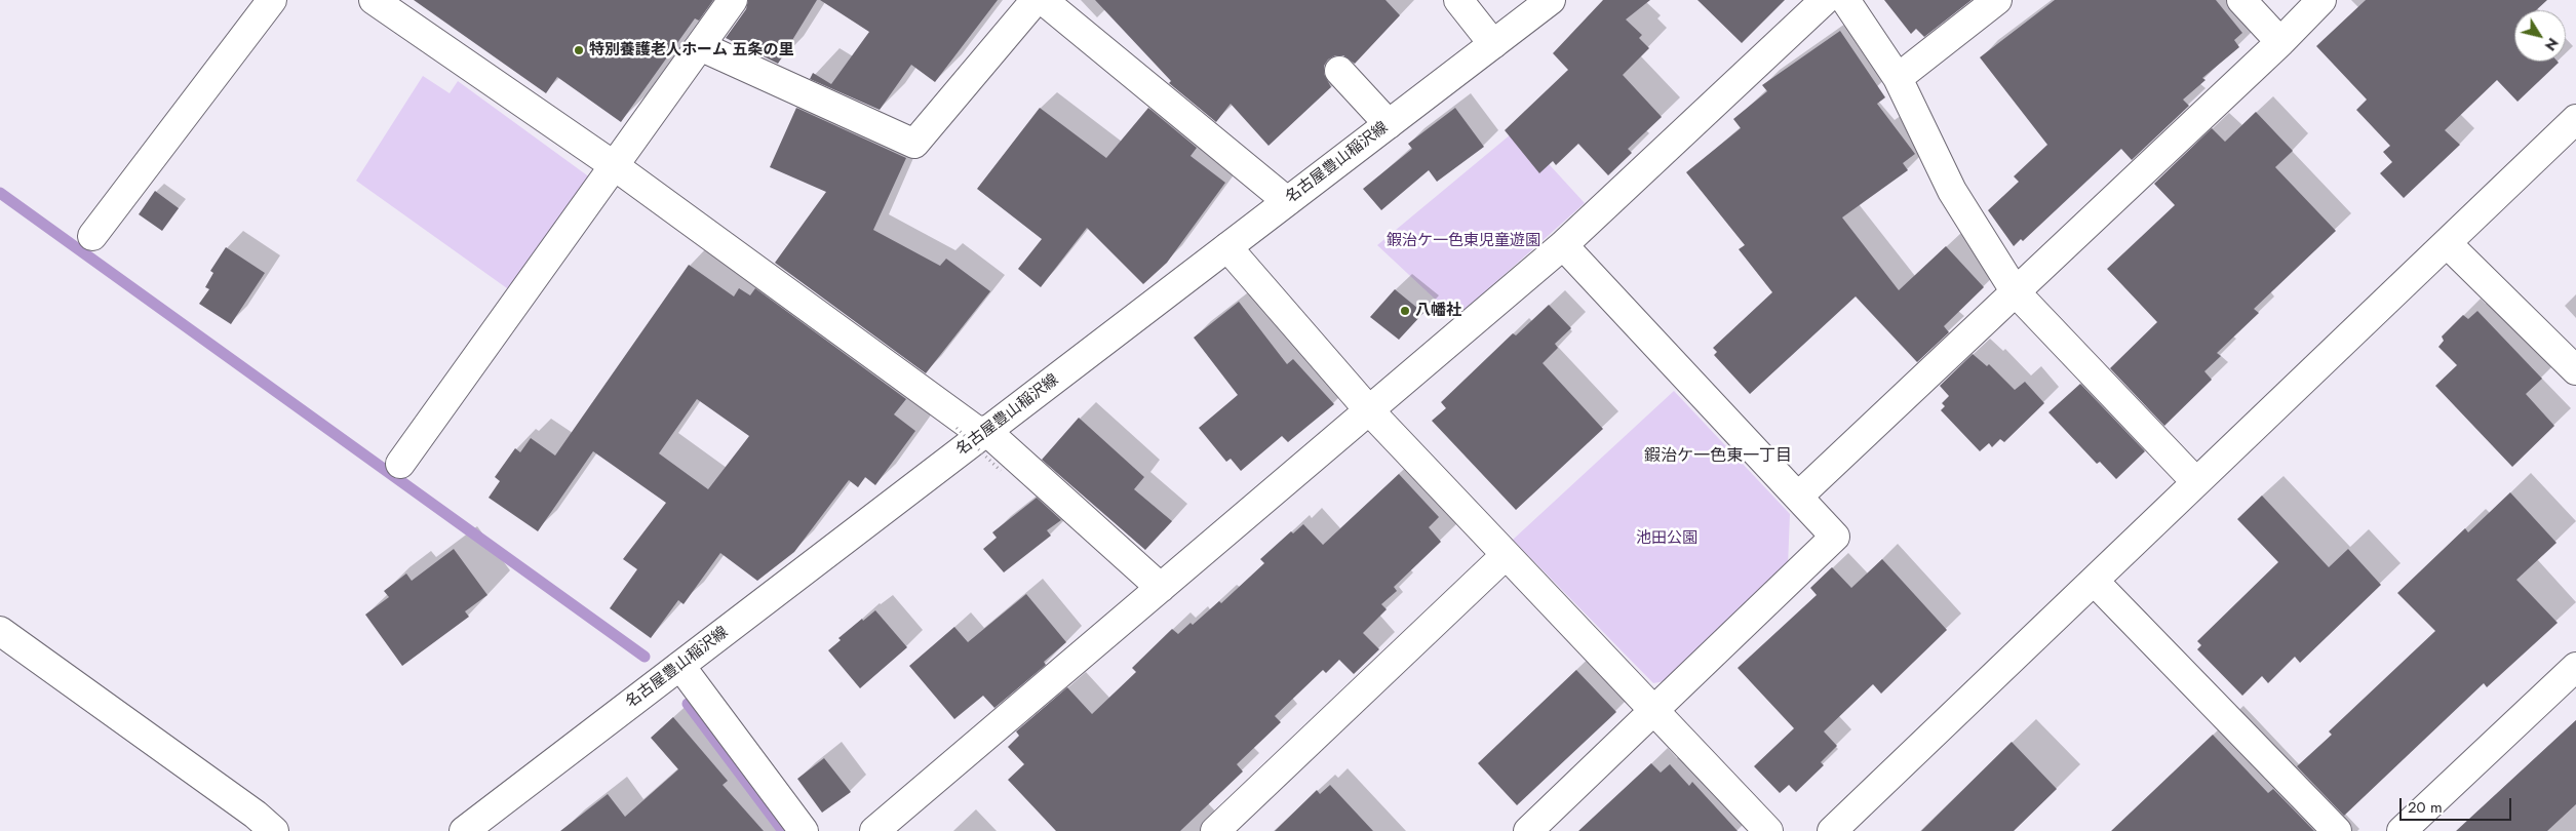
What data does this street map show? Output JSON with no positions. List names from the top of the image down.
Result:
{
  "streets": {
    "street": ["名古屋豊山稲沢線"]
  },
  "districts": ["鍜治ケ一色東一丁目"],
  "parks": ["鍜治ケ一色東児童遊園", "池田公園"],
  "places": ["特別養護老人ホーム 五条の里", "八幡社"],
  "scale_bar": "20 m",
  "north": "bottom right"
}
